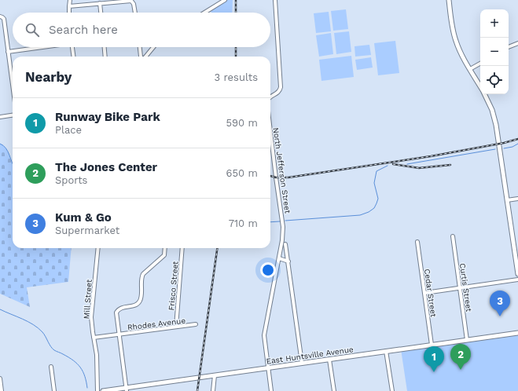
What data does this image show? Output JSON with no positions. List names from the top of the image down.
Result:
{
  "streets": {
    "main road": ["East Huntsville Avenue"],
    "street": [
      "North Jefferson Street",
      "Frisco Street",
      "Curtis Street",
      "Cedar Street",
      "Mill Street",
      "Rhodes Avenue"
    ]
  },
  "crossings": [
    ["North Jefferson Street", "East Huntsville Avenue"],
    ["Frisco Street", "Rhodes Avenue"],
    ["Curtis Street", "East Huntsville Avenue"],
    ["Cedar Street", "East Huntsville Avenue"],
    ["Mill Street", "Rhodes Avenue"]
  ],
  "page": {
    "map_buttons": ["+", "−"],
    "search": "Search here",
    "heading": ["Nearby", "3 results"],
    "list": [
      {
        "mark": "1",
        "name": "Runway Bike Park",
        "note": "Place",
        "value": "590 m"
      },
      {
        "mark": "2",
        "name": "The Jones Center",
        "note": "Sports",
        "value": "650 m"
      },
      {
        "mark": "3",
        "name": "Kum & Go",
        "note": "Supermarket",
        "value": "710 m"
      }
    ],
    "pins": ["3", "2", "1"]
  }
}
